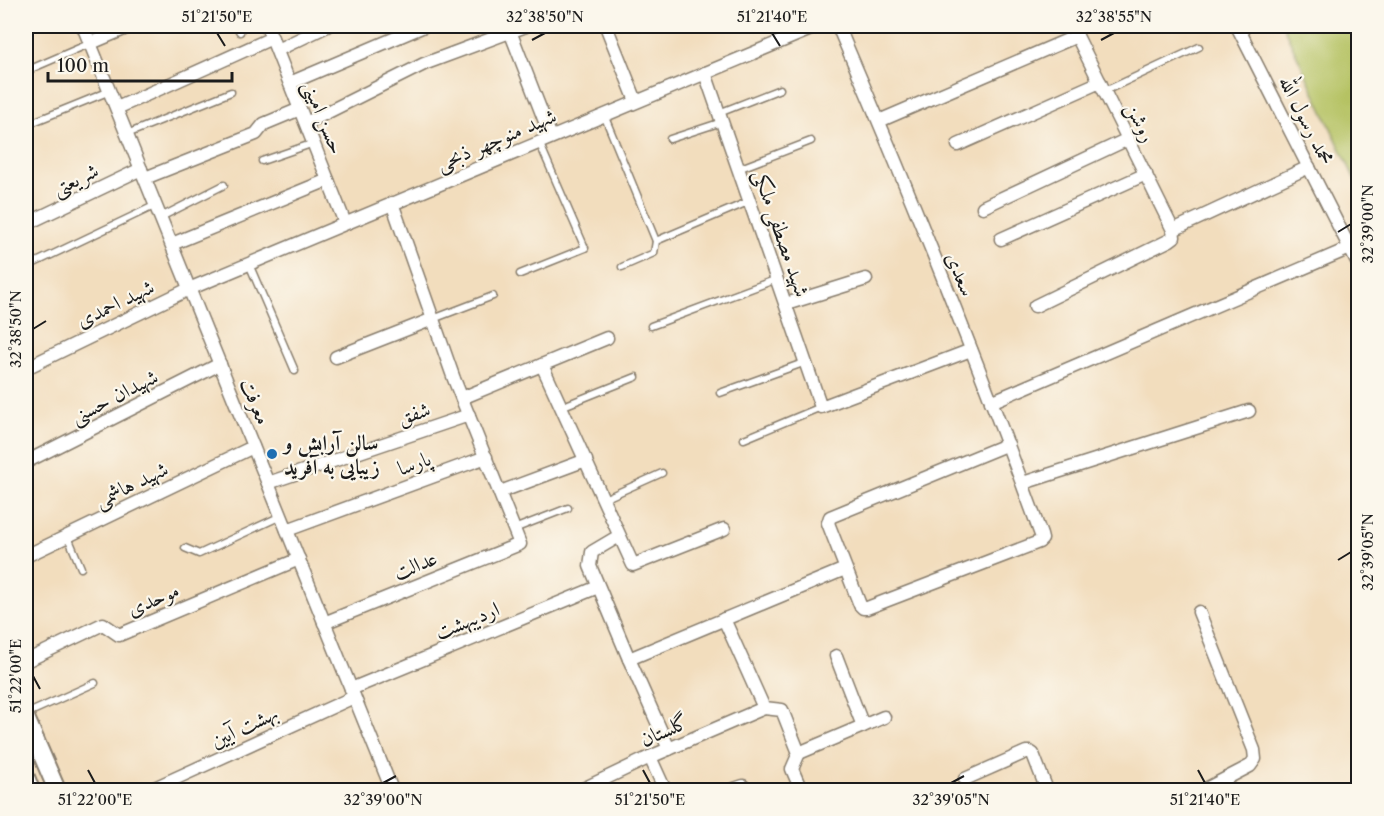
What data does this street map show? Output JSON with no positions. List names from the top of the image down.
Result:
{
  "streets": {
    "street": [
      "حسن امینی",
      "محمد رسول الله",
      "روشن",
      "شهید منوچهر ذبحی",
      "شریعتی",
      "شهید مصطفی ملکی",
      "سعدی",
      "شهید احمدی",
      "شهیدان حسنی",
      "معرفت",
      "شفق",
      "پارسا",
      "شهید هاشمی",
      "عدالت",
      "موحدی",
      "اردیبهشت",
      "بهشت آیین",
      "گلستان"
    ]
  },
  "crossings": [
    ["حسن امینی", "شهید منوچهر ذبحی"],
    ["حسن امینی", "شریعتی"],
    ["شهید منوچهر ذبحی", "شهید مصطفی ملکی"],
    ["شهید منوچهر ذبحی", "شهید احمدی"],
    ["شهید منوچهر ذبحی", "معرفت"],
    ["شریعتی", "معرفت"],
    ["شهید احمدی", "معرفت"],
    ["شهیدان حسنی", "معرفت"],
    ["معرفت", "شفق"],
    ["معرفت", "پارسا"],
    ["معرفت", "شهید هاشمی"],
    ["معرفت", "عدالت"],
    ["معرفت", "موحدی"],
    ["معرفت", "اردیبهشت"],
    ["معرفت", "بهشت آیین"],
    ["اردیبهشت", "بهشت آیین"]
  ],
  "places": ["سالن آرایش و زیبایی به آفرید"],
  "scale_bar": "100 m",
  "coordinates": [
    "51°21'50\"E",
    "32°38'50\"N",
    "51°21'40\"E",
    "32°38'55\"N",
    "32°39'00\"N",
    "32°39'05\"N",
    "51°22'00\"E"
  ]
}
